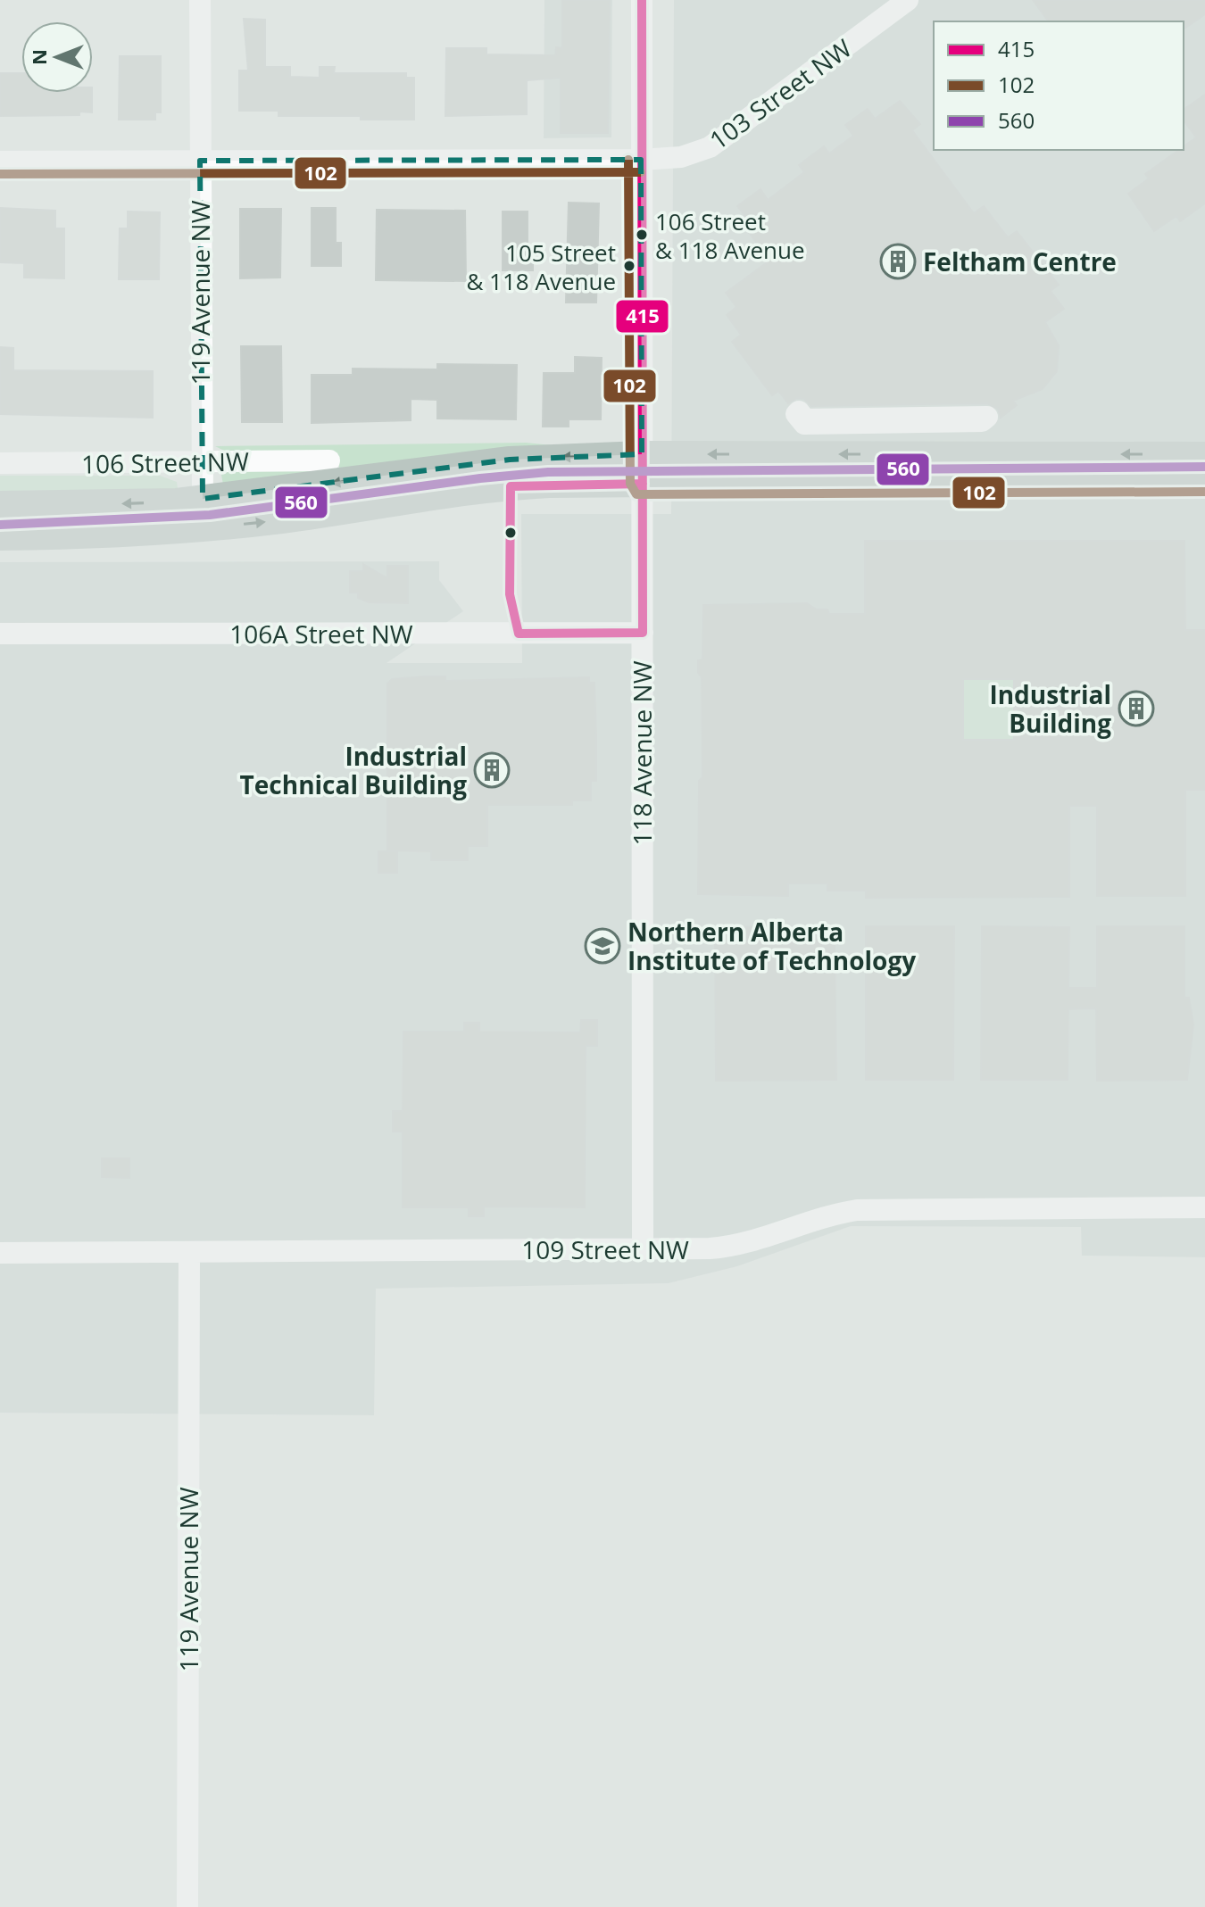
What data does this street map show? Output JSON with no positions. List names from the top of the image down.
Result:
{
  "streets": {
    "main road": ["106 Street NW"],
    "street": [
      "103 Street NW",
      "119 Avenue NW",
      "106A Street NW",
      "118 Avenue NW",
      "109 Street NW"
    ]
  },
  "crossings": [
    ["103 Street NW", "119 Avenue NW"],
    ["103 Street NW", "118 Avenue NW"],
    ["119 Avenue NW", "106 Street NW"],
    ["119 Avenue NW", "109 Street NW"],
    ["106 Street NW", "118 Avenue NW"],
    ["106A Street NW", "118 Avenue NW"],
    ["118 Avenue NW", "109 Street NW"]
  ],
  "places": {
    "other": ["106 Street & 118 Avenue", "105 Street & 118 Avenue"],
    "building": ["Feltham Centre", "Industrial Building", "Industrial Technical Building"],
    "school or university": ["Northern Alberta Institute of Technology"]
  },
  "lines": ["transit line 415", "transit line 102", "transit line 560"],
  "legend": ["415", "102", "560"],
  "north": "left"
}
